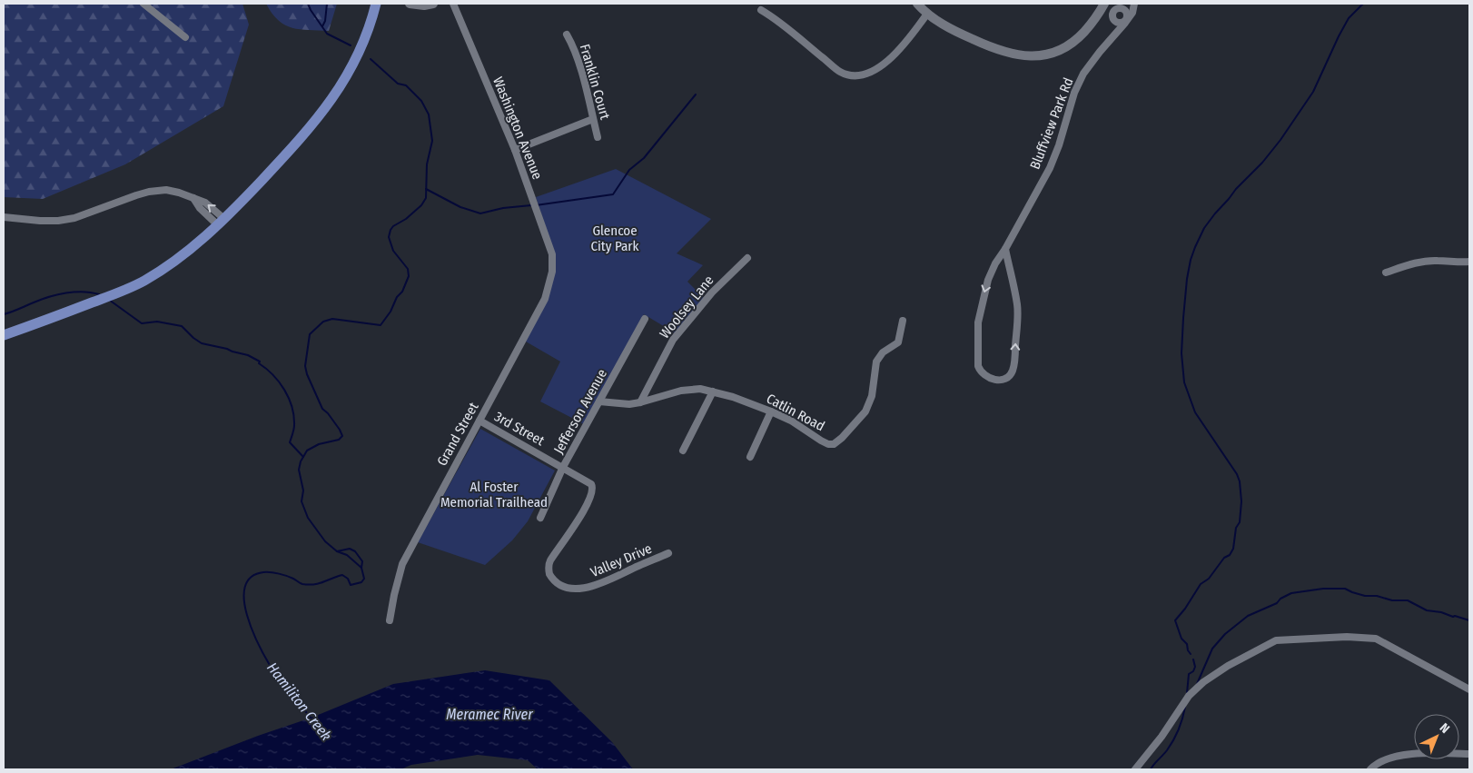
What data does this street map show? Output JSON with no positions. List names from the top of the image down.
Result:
{
  "streets": {
    "street": [
      "Franklin Court",
      "Bluffview Park Rd",
      "Washington Avenue",
      "Woolsey Lane",
      "Jefferson Avenue",
      "Catlin Road",
      "3rd Street",
      "Grand Street",
      "Valley Drive"
    ]
  },
  "crossings": [
    ["Washington Avenue", "Grand Street"],
    ["Woolsey Lane", "Catlin Road"],
    ["Jefferson Avenue", "Catlin Road"],
    ["Jefferson Avenue", "3rd Street"],
    ["3rd Street", "Grand Street"],
    ["3rd Street", "Valley Drive"]
  ],
  "water": ["Hamiliton Creek", "Meramec River"],
  "parks": ["Glencoe City Park", "Al Foster Memorial Trailhead"],
  "north": "top right"
}
